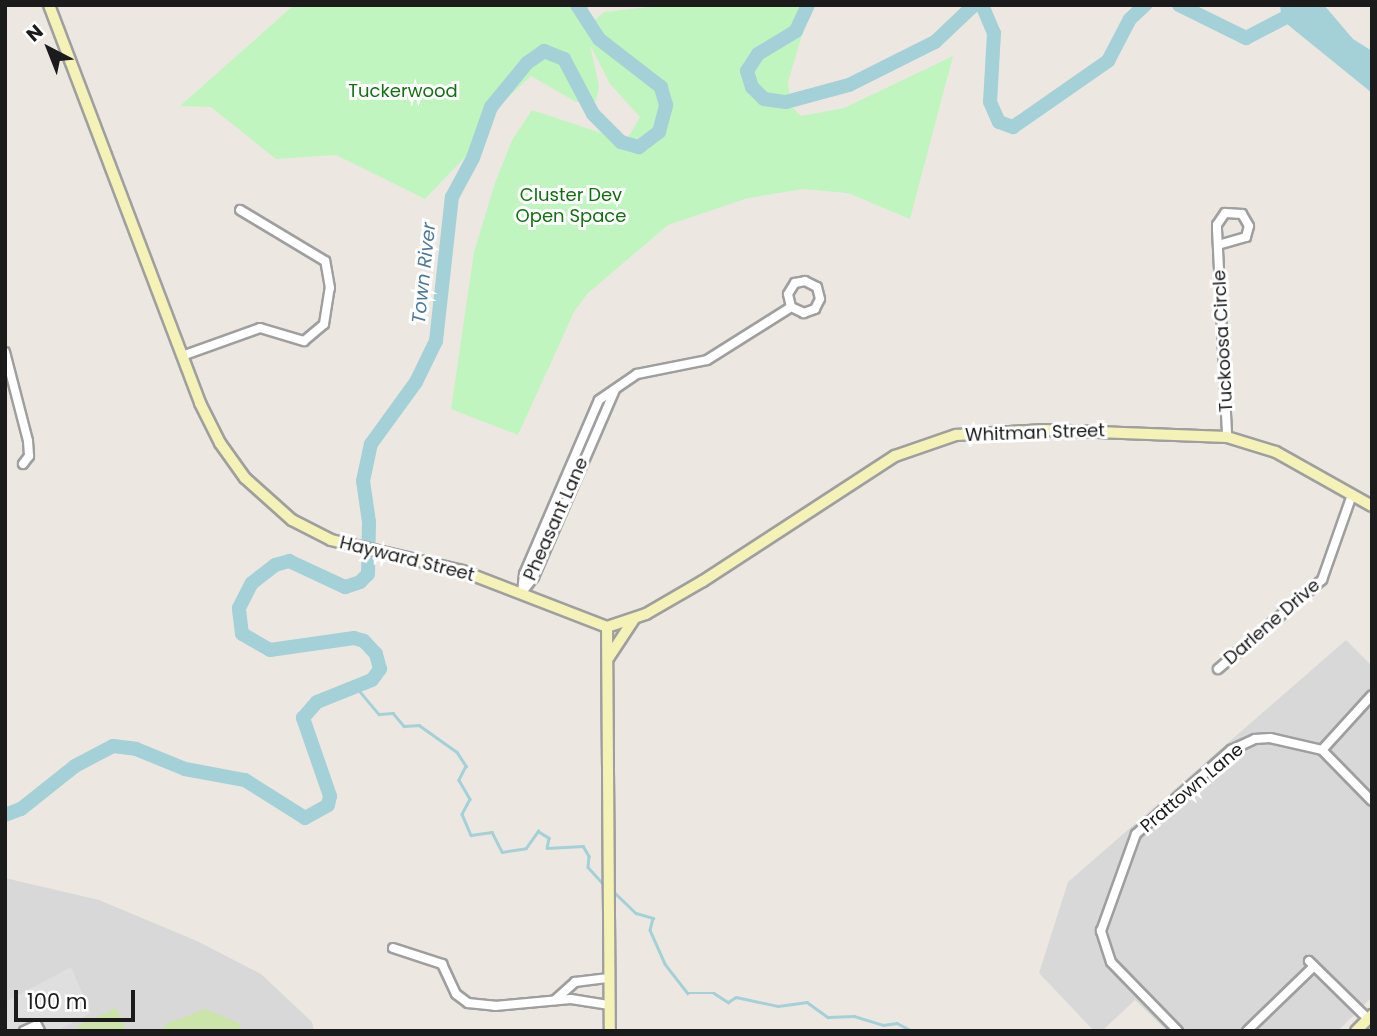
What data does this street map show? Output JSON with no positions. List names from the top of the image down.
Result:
{
  "streets": {
    "street": [
      "Tuckoosa Circle",
      "Whitman Street",
      "Pheasant Lane",
      "Hayward Street",
      "Darlene Drive",
      "Prattown Lane"
    ]
  },
  "crossings": [
    ["Tuckoosa Circle", "Whitman Street"],
    ["Whitman Street", "Hayward Street"],
    ["Whitman Street", "Darlene Drive"],
    ["Pheasant Lane", "Hayward Street"]
  ],
  "water": ["Town River"],
  "parks": ["Tuckerwood", "Cluster Dev Open Space"],
  "scale_bar": "100 m",
  "north": "top left"
}
